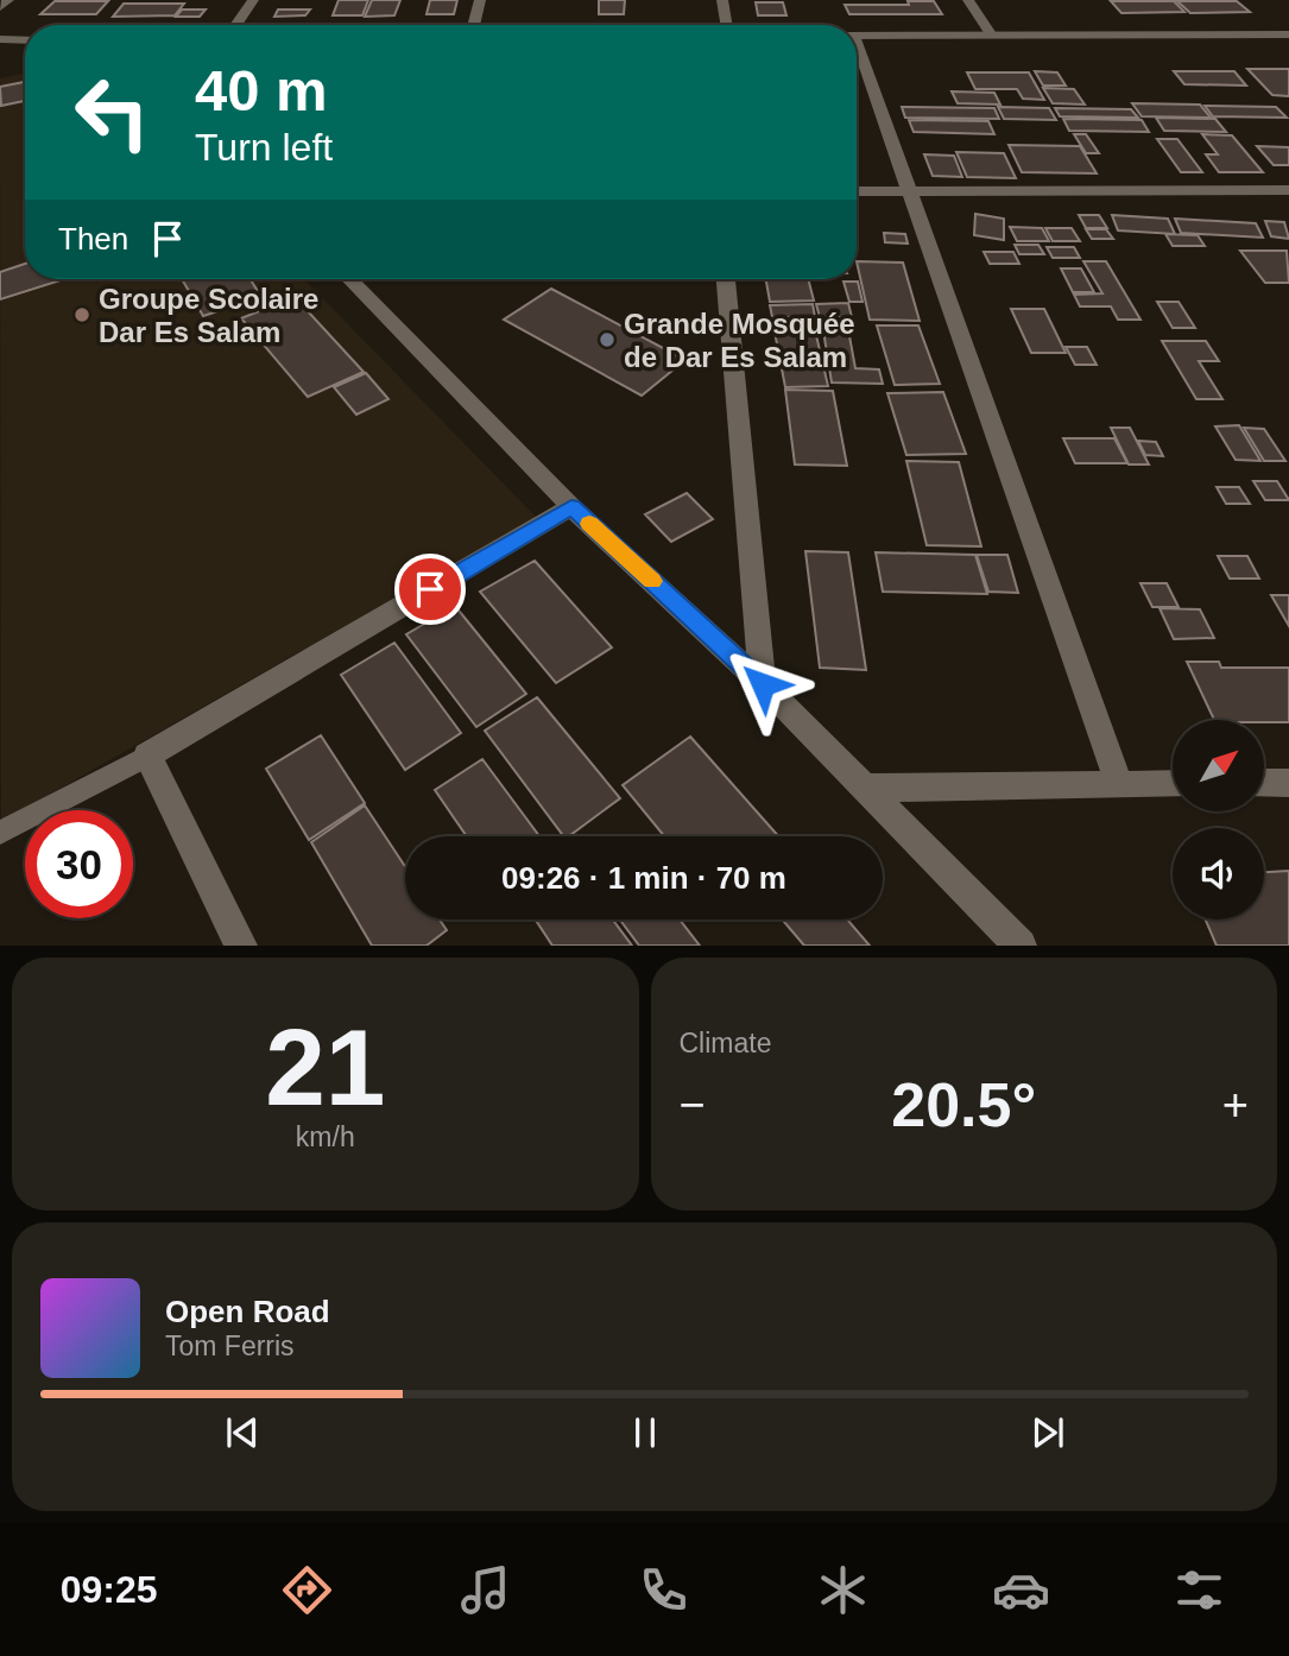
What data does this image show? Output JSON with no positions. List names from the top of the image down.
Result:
{
  "places": ["Groupe Scolaire Dar Es Salam", "Grande Mosquée de Dar Es Salam"],
  "north": "top right",
  "page": {
    "turn": ["40 m", "Turn left"],
    "then": "Then",
    "limit": "30",
    "trip": "09:26 · 1 min · 70 m",
    "tile": [
      ["21", "km/h"],
      "Climate"
    ],
    "heat": ["−", "20.5°", "+"],
    "song": ["Open Road", "Tom Ferris"],
    "tabs": "09:25"
  }
}
